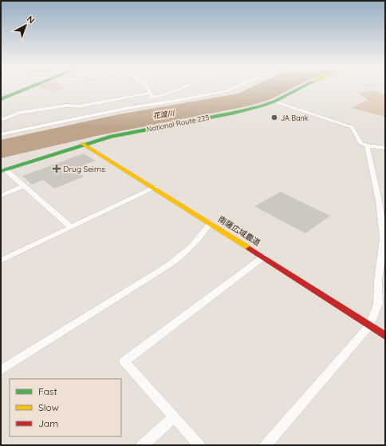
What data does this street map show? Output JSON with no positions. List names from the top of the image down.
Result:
{
  "streets": {
    "main road": ["National Route 225", "南薩広域農道"]
  },
  "crossings": [
    ["National Route 225", "南薩広域農道"]
  ],
  "water": ["花渡川"],
  "places": {
    "other": ["JA Bank"],
    "health": ["Drug Seims"]
  },
  "legend": ["Fast", "Slow", "Jam"],
  "north": "top right"
}
